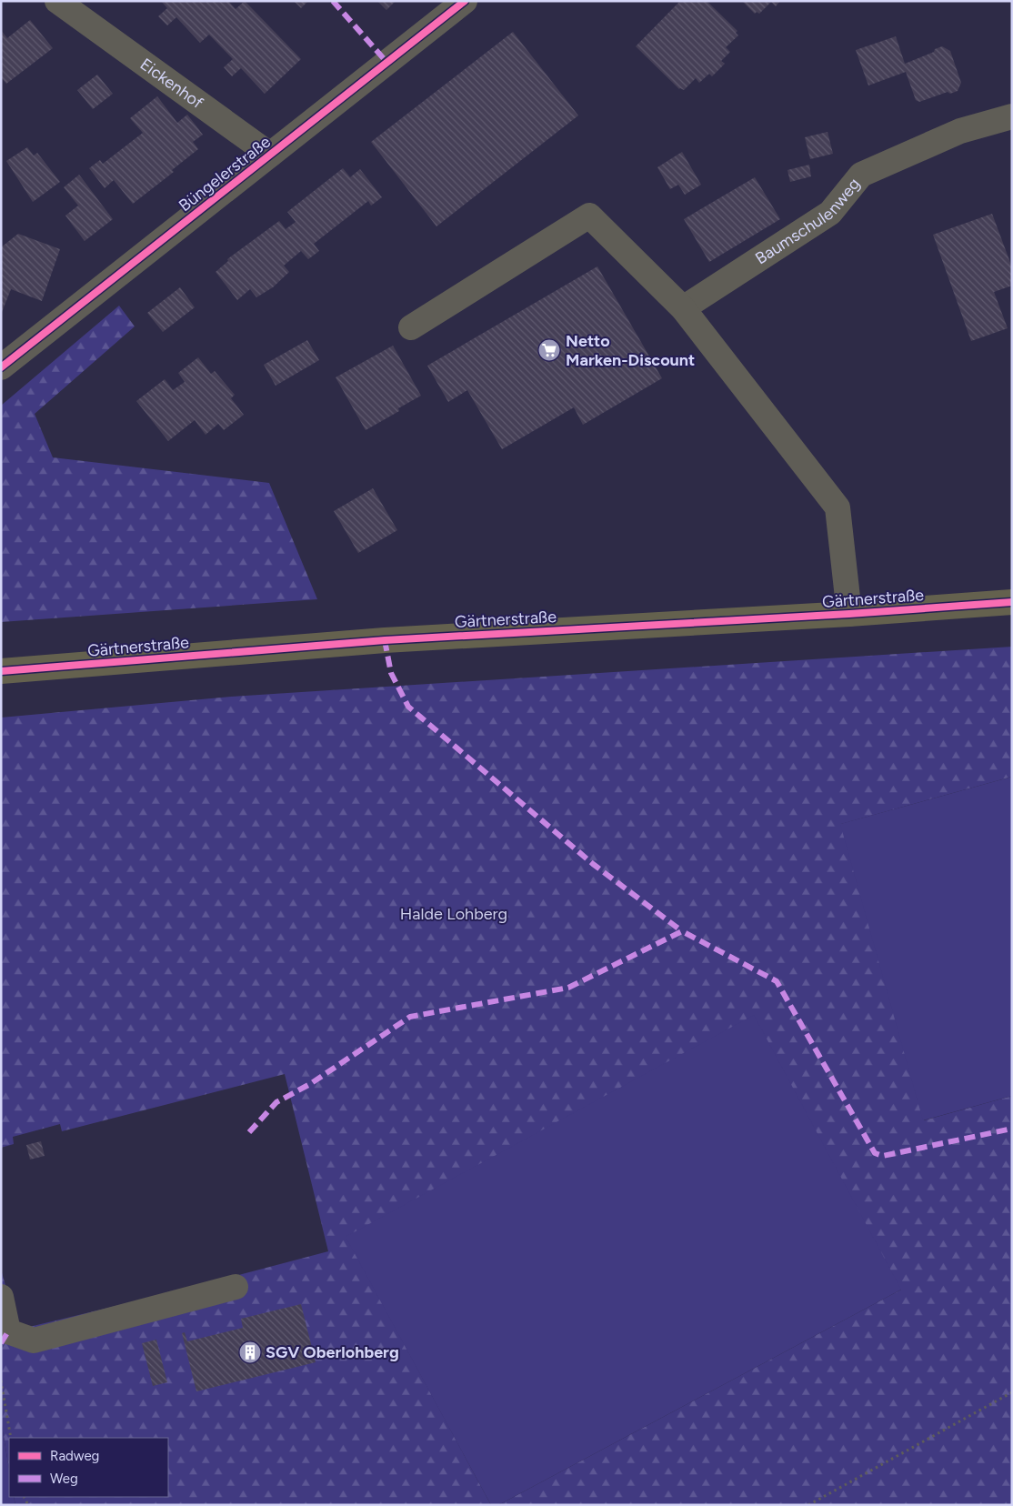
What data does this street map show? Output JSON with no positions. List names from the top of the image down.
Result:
{
  "streets": {
    "main road": ["Gärtnerstraße"],
    "street": ["Eickenhof", "Büngelerstraße", "Baumschulenweg"]
  },
  "crossings": [
    ["Eickenhof", "Büngelerstraße"]
  ],
  "parks": ["Halde Lohberg"],
  "places": {
    "supermarket": ["Netto Marken-Discount"],
    "building": ["SGV Oberlohberg"]
  },
  "legend": ["Radweg", "Weg"]
}
